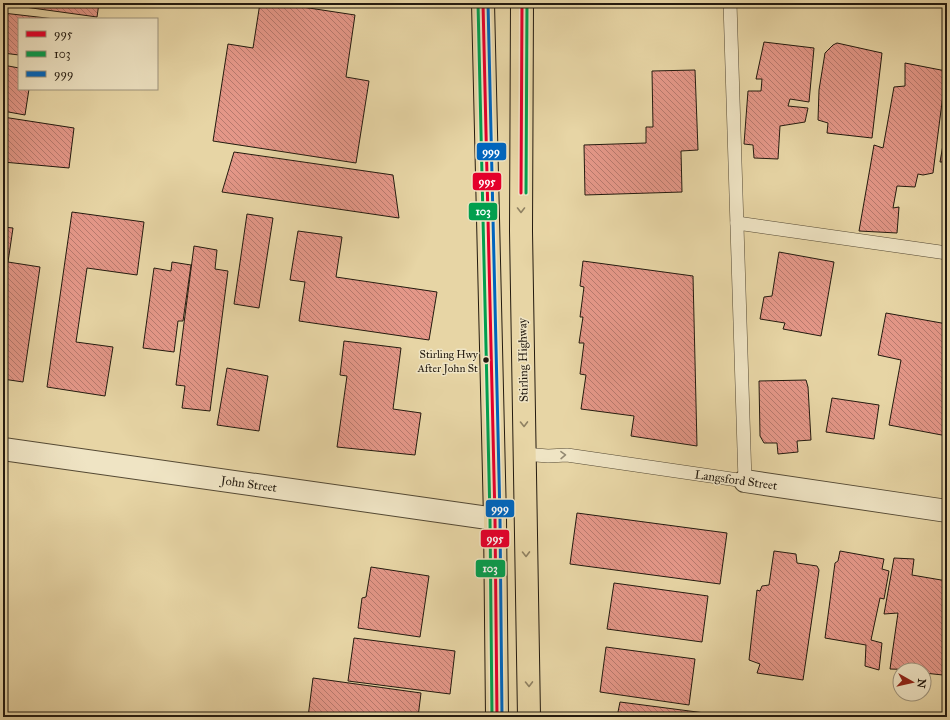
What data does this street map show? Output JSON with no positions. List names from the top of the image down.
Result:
{
  "streets": {
    "highway": ["Stirling Highway"],
    "street": ["Langsford Street", "John Street"]
  },
  "crossings": [
    ["Stirling Highway", "Langsford Street"]
  ],
  "one_way": ["Langsford Street"],
  "places": ["Stirling Hwy After John St"],
  "lines": ["transit line 995", "transit line 103", "transit line 999"],
  "legend": ["995", "103", "999"],
  "north": "right"
}
